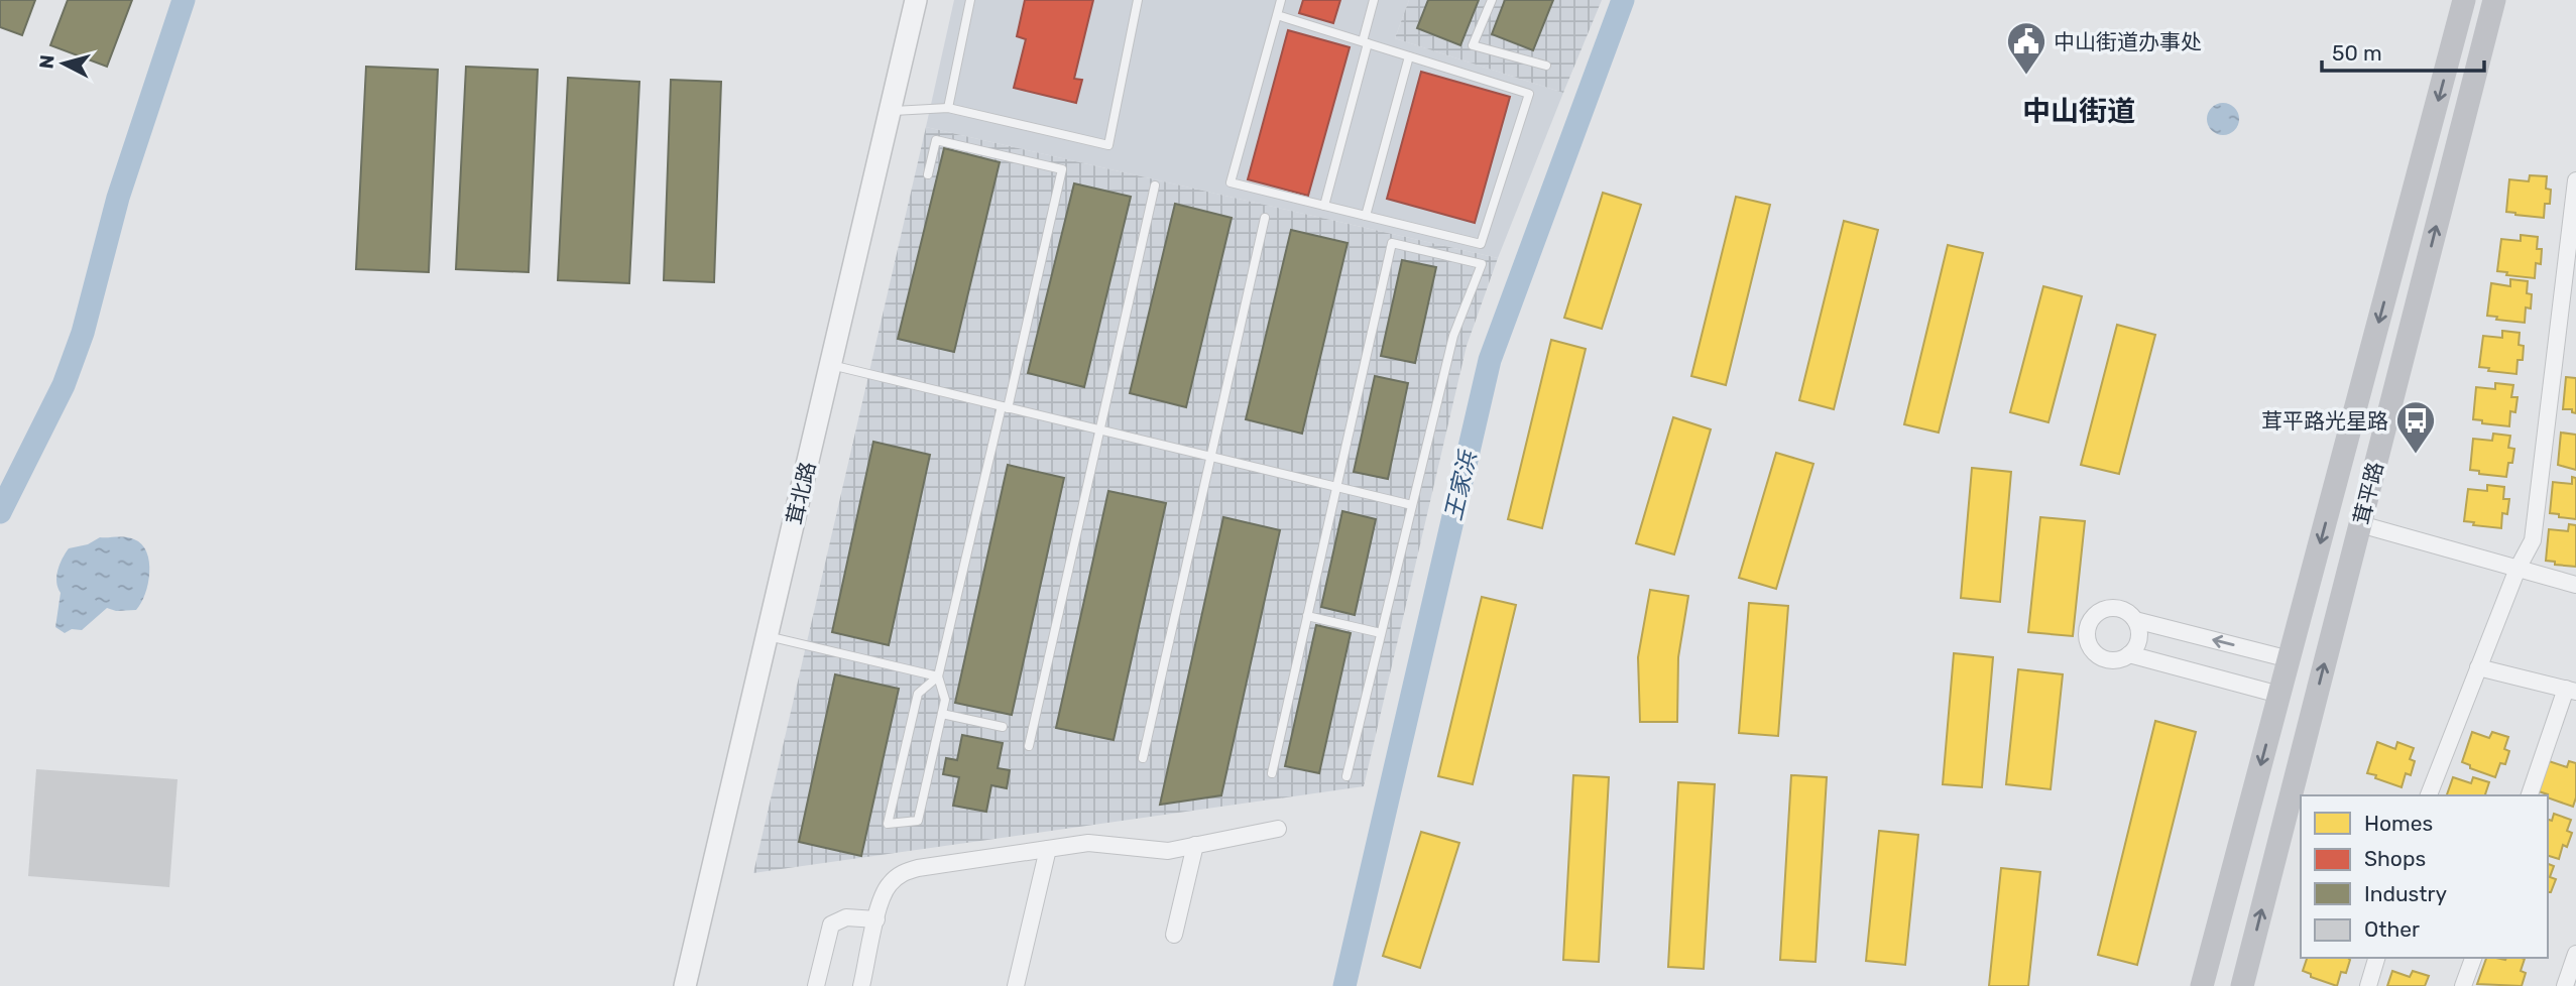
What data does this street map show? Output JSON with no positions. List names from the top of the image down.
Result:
{
  "streets": {
    "main road": ["茸平路"],
    "street": ["茸北路"]
  },
  "districts": ["中山街道"],
  "water": ["王家浜"],
  "places": {
    "public building": ["中山街道办事处"],
    "bus stop": ["茸平路光星路"]
  },
  "legend": [
    "Homes",
    "Shops",
    "Industry",
    "Other"
  ],
  "scale_bar": "50 m",
  "north": "left"
}
